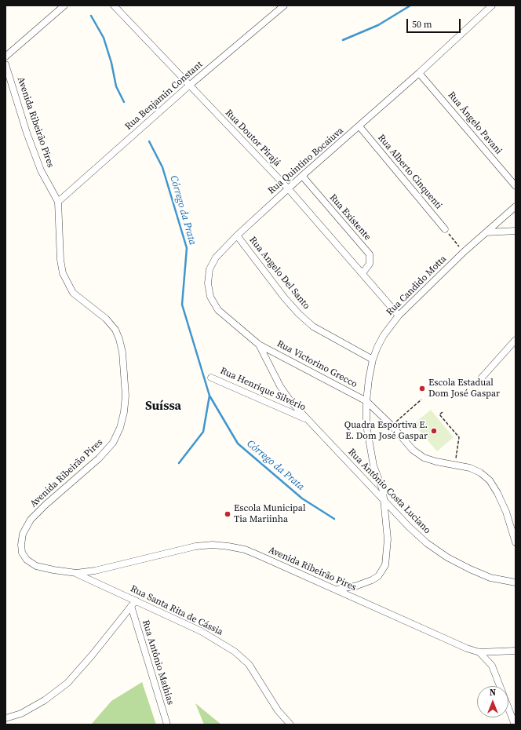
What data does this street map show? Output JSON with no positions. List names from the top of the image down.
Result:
{
  "streets": {
    "street": [
      "Rua Benjamin Constant",
      "Avenida Ribeirão Pires",
      "Rua Ângelo Pavani",
      "Rua Doutor Pirajá",
      "Rua Quintino Bocaiuva",
      "Rua Alberto Cinquenti",
      "Rua Existente",
      "Rua Angelo Del Santo",
      "Rua Candido Motta",
      "Rua Victorino Grecco",
      "Rua Henrique Silvério",
      "Rua Antônio Costa Luciano",
      "Rua Santa Rita de Cássia",
      "Rua Antônio Mathias"
    ]
  },
  "crossings": [
    ["Rua Benjamin Constant", "Avenida Ribeirão Pires"],
    ["Rua Benjamin Constant", "Rua Doutor Pirajá"],
    ["Avenida Ribeirão Pires", "Rua Candido Motta"],
    ["Avenida Ribeirão Pires", "Rua Santa Rita de Cássia"],
    ["Rua Ângelo Pavani", "Rua Quintino Bocaiuva"],
    ["Rua Doutor Pirajá", "Rua Quintino Bocaiuva"],
    ["Rua Doutor Pirajá", "Rua Existente"],
    ["Rua Doutor Pirajá", "Rua Candido Motta"],
    ["Rua Quintino Bocaiuva", "Rua Alberto Cinquenti"],
    ["Rua Quintino Bocaiuva", "Rua Existente"],
    ["Rua Quintino Bocaiuva", "Rua Angelo Del Santo"],
    ["Rua Quintino Bocaiuva", "Rua Victorino Grecco"],
    ["Rua Quintino Bocaiuva", "Rua Antônio Costa Luciano"],
    ["Rua Angelo Del Santo", "Rua Candido Motta"],
    ["Rua Candido Motta", "Rua Victorino Grecco"],
    ["Rua Candido Motta", "Rua Antônio Costa Luciano"],
    ["Rua Victorino Grecco", "Rua Antônio Costa Luciano"],
    ["Rua Henrique Silvério", "Rua Antônio Costa Luciano"]
  ],
  "districts": ["Suíssa"],
  "water": ["Córrego da Prata"],
  "places": ["Escola Estadual Dom José Gaspar", "Quadra Esportiva E. E. Dom José Gaspar", "Escola Municipal Tia Mariinha"],
  "scale_bar": "50 m",
  "north": "top"
}
